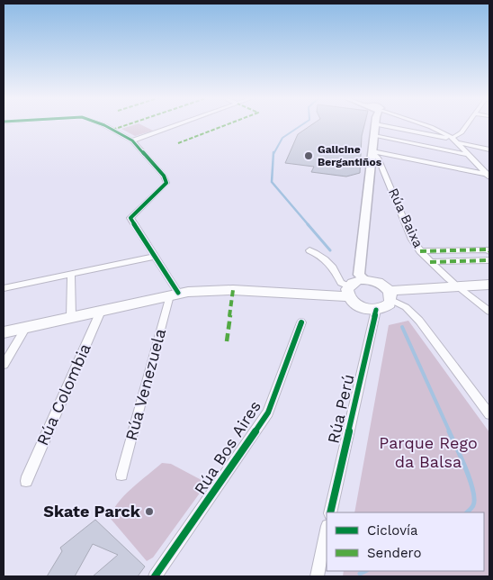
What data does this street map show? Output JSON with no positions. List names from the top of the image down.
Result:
{
  "streets": {
    "street": [
      "Rúa Baixa",
      "Rúa Venezuela",
      "Rúa Colombia",
      "Rúa Perú",
      "Rúa Bos Aires"
    ]
  },
  "parks": ["Parque Rego da Balsa"],
  "places": ["Galicine Bergantiños", "Skate Parck"],
  "legend": ["Ciclovía", "Sendero"]
}
